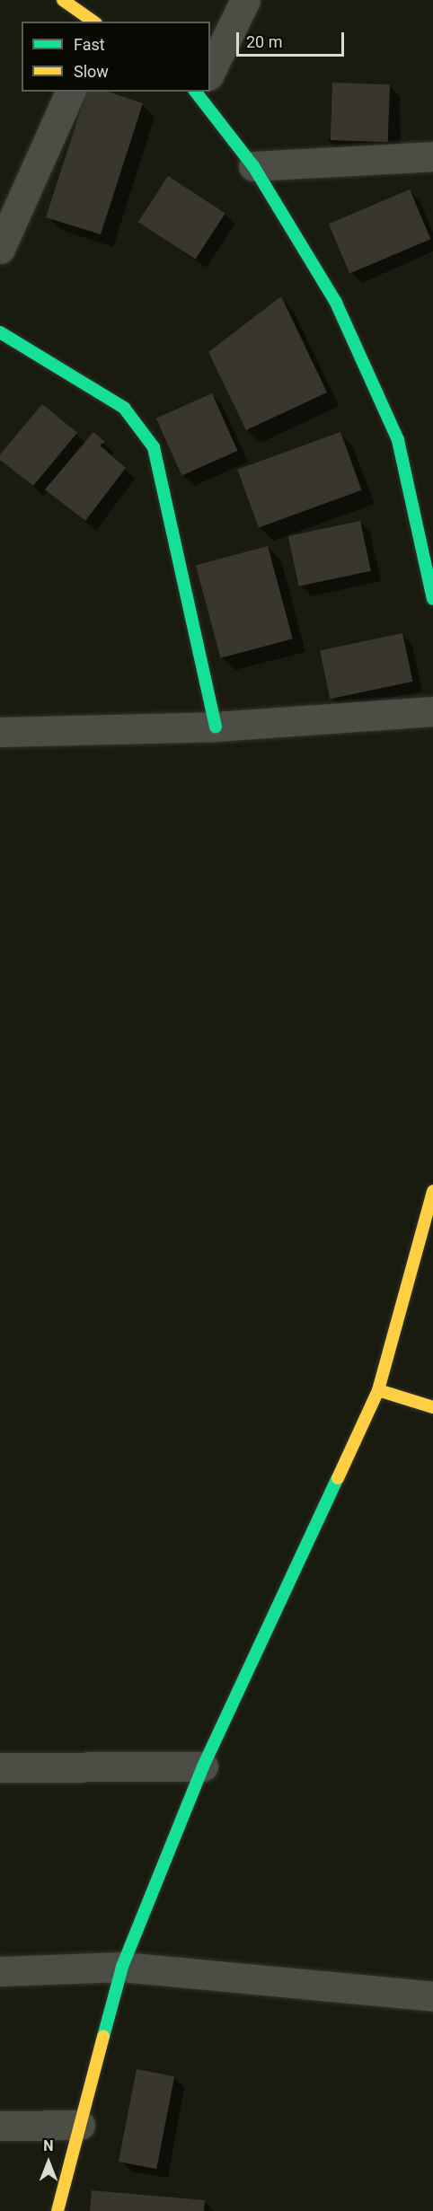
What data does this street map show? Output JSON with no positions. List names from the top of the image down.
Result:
{
  "legend": ["Fast", "Slow"],
  "scale_bar": "20 m",
  "north": "top"
}
